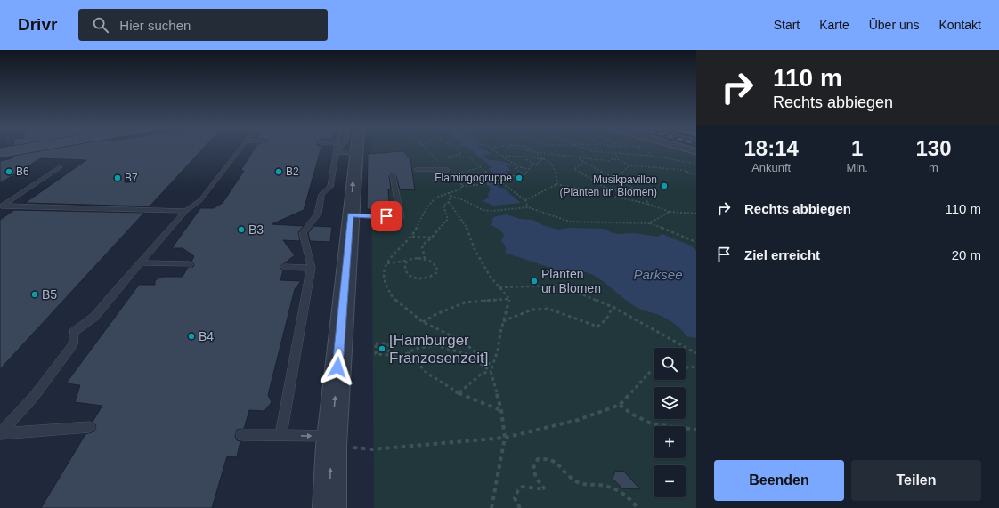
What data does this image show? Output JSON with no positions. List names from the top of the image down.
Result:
{
  "water": ["Parksee"],
  "places": [
    "B6",
    "B2",
    "B7",
    "Flamingogruppe",
    "Musikpavillon (Planten un Blomen)",
    "B3",
    "Planten un Blomen",
    "B5",
    "B4",
    "[Hamburger Franzosenzeit]"
  ],
  "page": {
    "header": "Drivr",
    "search": "Hier suchen",
    "nav": [
      "Start",
      "Karte",
      "Über uns",
      "Kontakt"
    ],
    "turn": ["110 m", "Rechts abbiegen"],
    "eta": [
      "18:14",
      "Ankunft",
      "1",
      "Min.",
      "130",
      "m"
    ],
    "list": [
      {
        "name": "Rechts abbiegen",
        "value": "110 m"
      },
      {
        "name": "Ziel erreicht",
        "value": "20 m"
      }
    ],
    "map_buttons": ["+", "−"],
    "buttons": ["Beenden", "Teilen"]
  }
}
